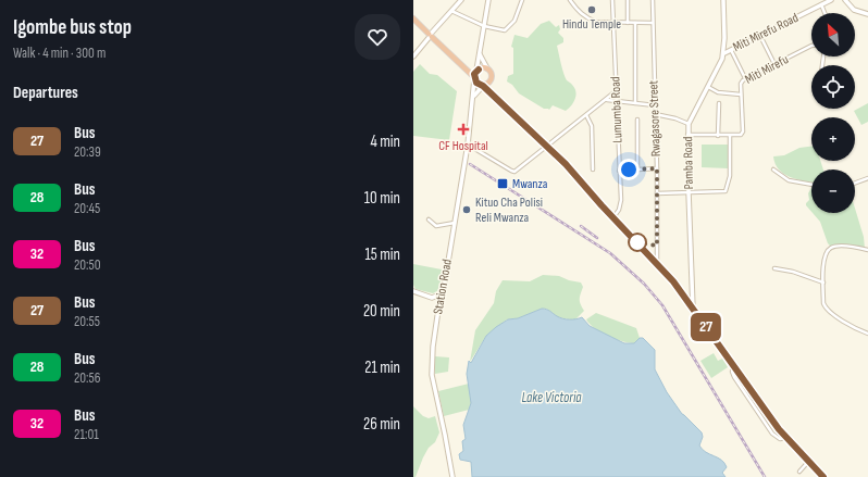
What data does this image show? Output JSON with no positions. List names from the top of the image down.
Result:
{
  "streets": {
    "main road": ["Miti Mirefu Road", "Pamba Road", "Station Road"],
    "street": ["Miti Mirefu", "Lumumba Road", "Rwagasore Street"]
  },
  "crossings": [
    ["Miti Mirefu Road", "Pamba Road"]
  ],
  "water": ["Lake Victoria"],
  "places": {
    "other": ["Hindu Temple", "Kituo Cha Polisi Reli Mwanza"],
    "health": ["CF Hospital"],
    "transit": ["Mwanza"]
  },
  "lines": ["bus line 27"],
  "north": "top left",
  "page": {
    "heading": [
      ["Igombe bus stop", "Walk · 4 min · 300 m"],
      "Departures"
    ],
    "on_map": "27",
    "map_buttons": ["+", "−"],
    "list": [
      {
        "mark": "27",
        "name": "Bus",
        "note": "20:39",
        "value": "4 min"
      },
      {
        "mark": "28",
        "name": "Bus",
        "note": "20:45",
        "value": "10 min"
      },
      {
        "mark": "32",
        "name": "Bus",
        "note": "20:50",
        "value": "15 min"
      },
      {
        "mark": "27",
        "name": "Bus",
        "note": "20:55",
        "value": "20 min"
      },
      {
        "mark": "28",
        "name": "Bus",
        "note": "20:56",
        "value": "21 min"
      },
      {
        "mark": "32",
        "name": "Bus",
        "note": "21:01",
        "value": "26 min"
      }
    ]
  }
}
